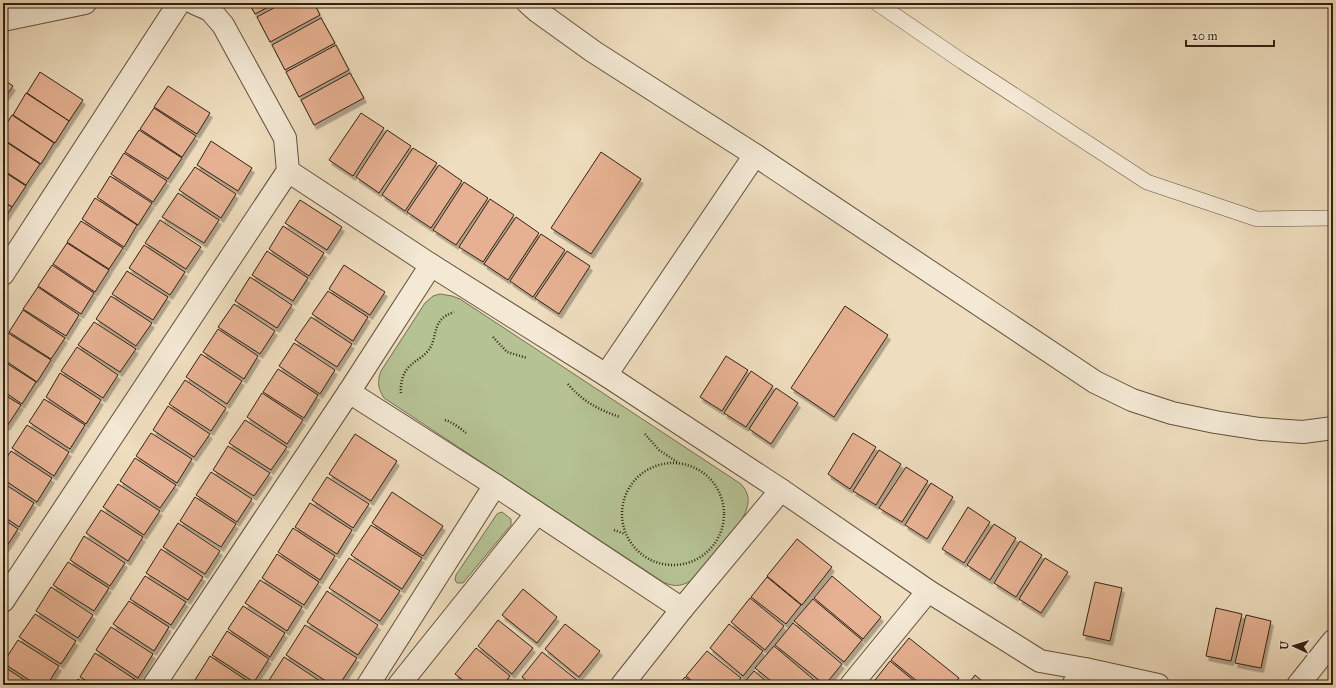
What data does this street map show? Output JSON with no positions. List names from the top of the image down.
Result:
{
  "scale_bar": "20 m",
  "north": "left"
}
